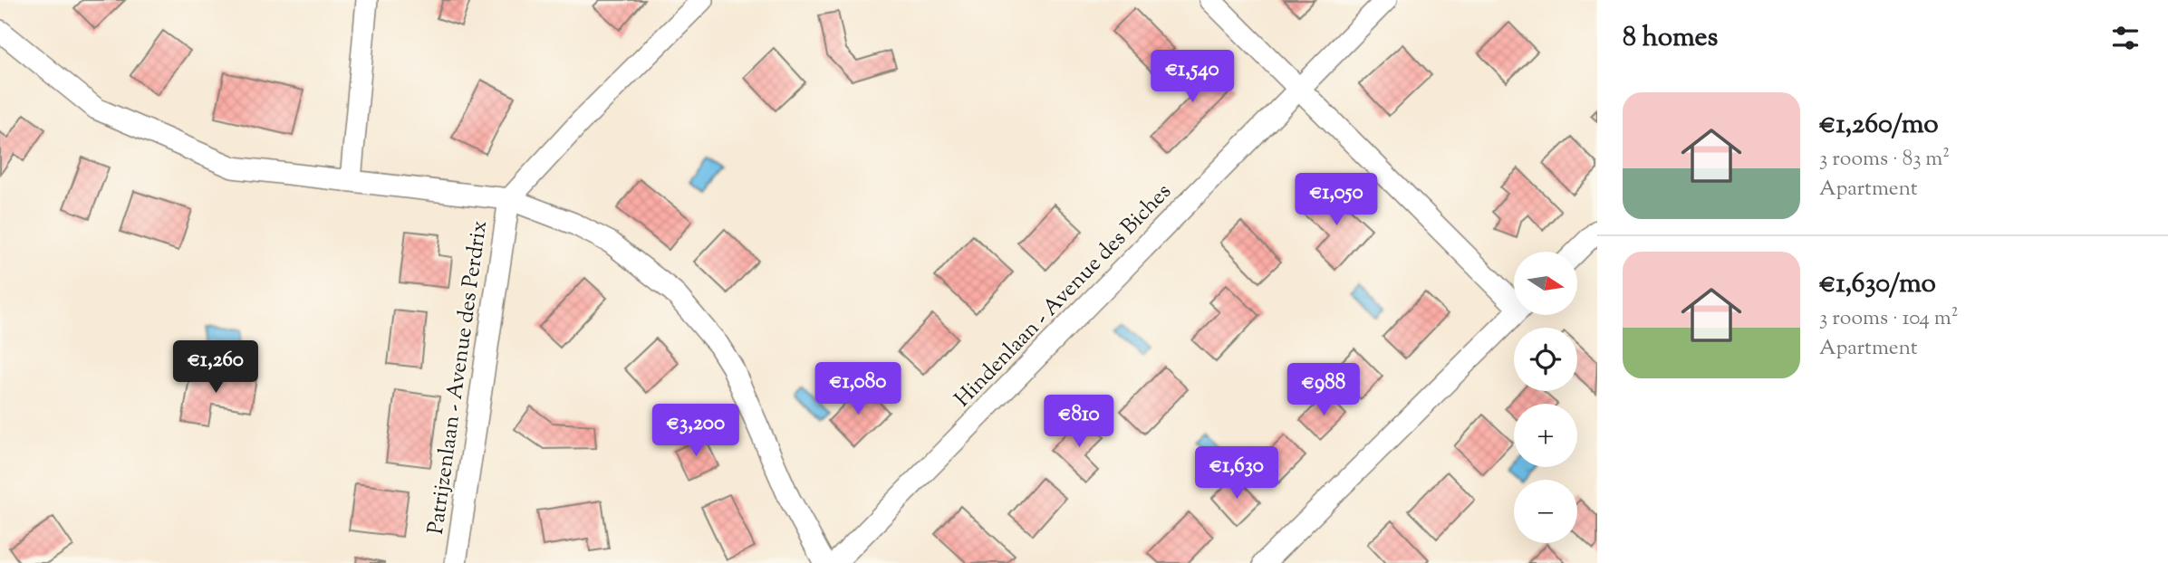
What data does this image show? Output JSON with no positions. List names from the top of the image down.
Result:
{
  "streets": {
    "street": ["Hindenlaan - Avenue des Biches", "Patrijzenlaan - Avenue des Perdrix"]
  },
  "north": "right",
  "page": {
    "heading": "8 homes",
    "price": [
      "€1,540",
      "€1,050",
      "€1,260",
      "€1,080",
      "€988",
      "€810",
      "€3,200",
      "€1,630"
    ],
    "list": [
      {
        "name": "€1,260/mo",
        "note": "3 rooms · 83 m² · Apartment"
      },
      {
        "name": "€1,630/mo",
        "note": "3 rooms · 104 m² · Apartment"
      }
    ],
    "map_buttons": ["+", "−"]
  }
}
